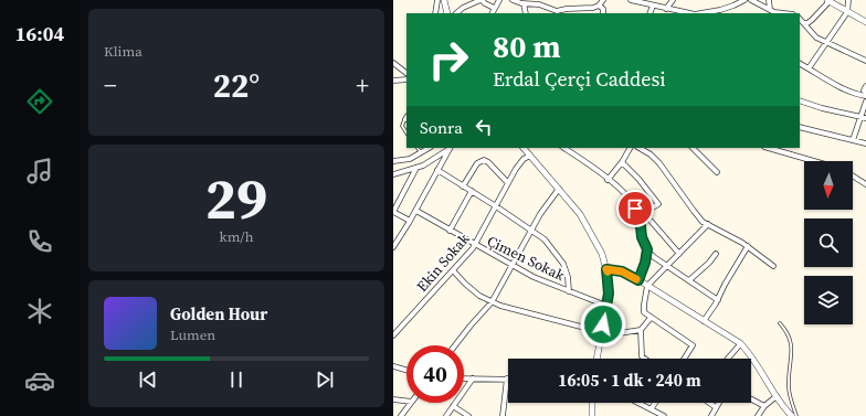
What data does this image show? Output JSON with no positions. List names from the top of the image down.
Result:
{
  "streets": {
    "street": ["Çimen Sokak", "Ekin Sokak"]
  },
  "crossings": [
    ["Çimen Sokak", "Ekin Sokak"]
  ],
  "north": "bottom",
  "page": {
    "tabs": "16:04",
    "tile": [
      "Klima",
      ["29", "km/h"]
    ],
    "turn": ["80 m", "Erdal Çerçi Caddesi"],
    "heat": ["−", "22°", "+"],
    "then": "Sonra",
    "song": ["Golden Hour", "Lumen"],
    "limit": "40",
    "trip": "16:05 · 1 dk · 240 m"
  }
}
